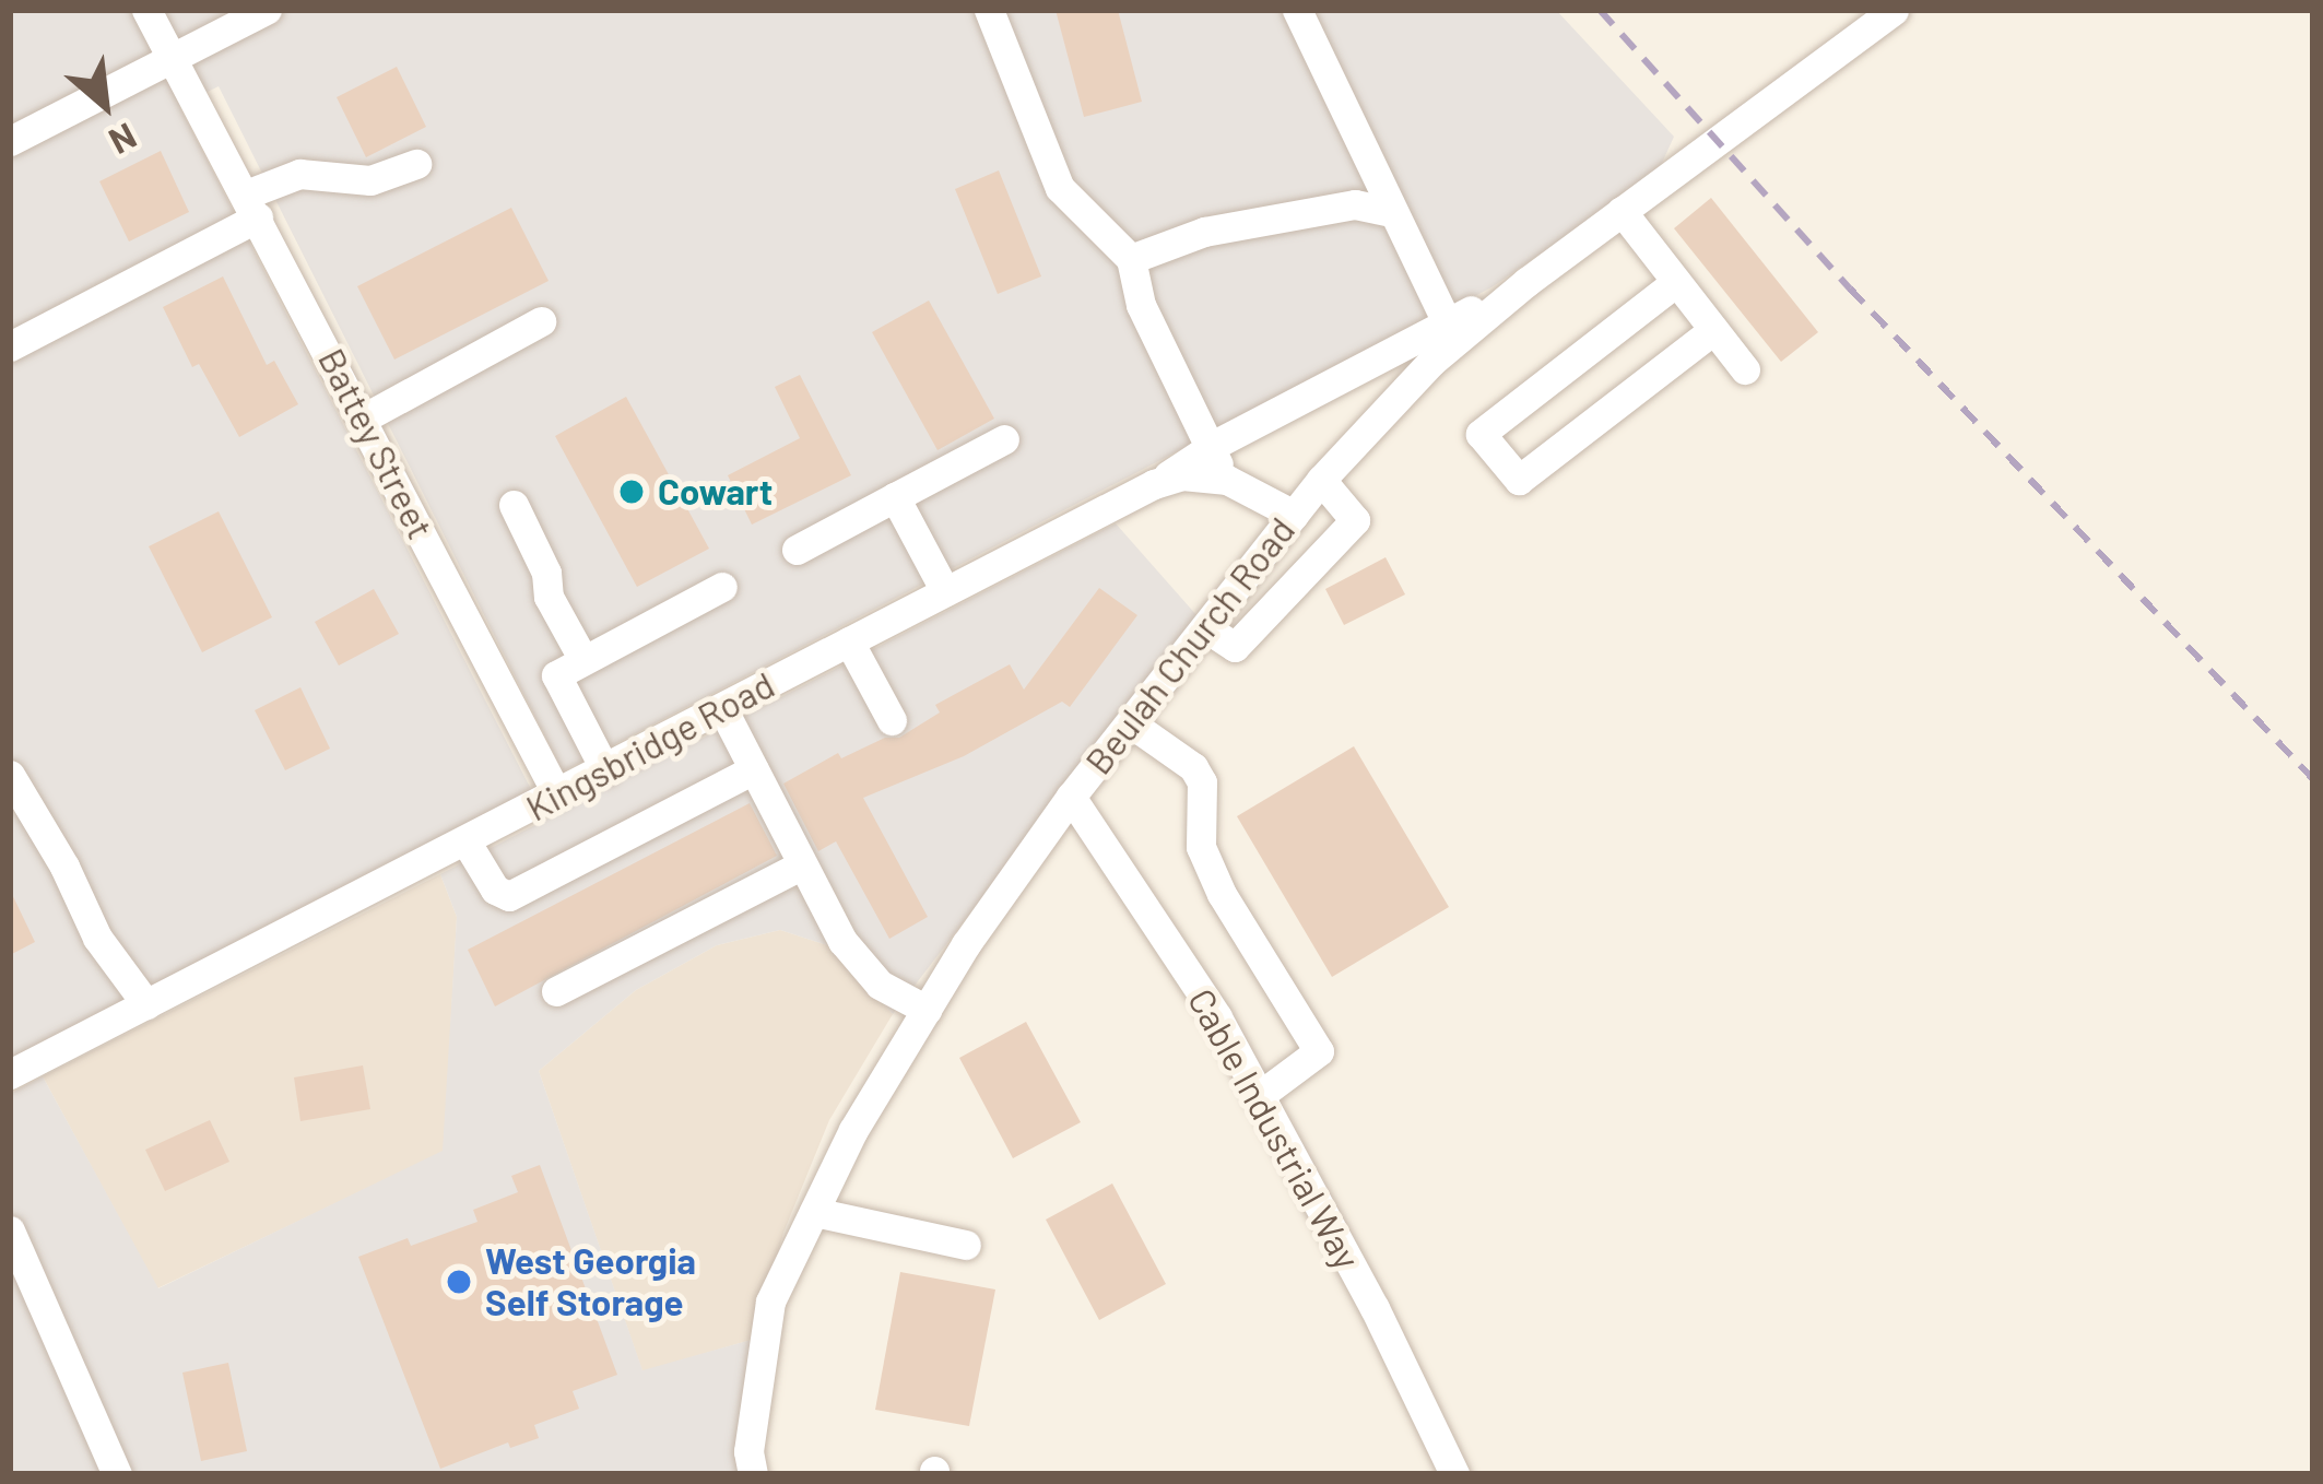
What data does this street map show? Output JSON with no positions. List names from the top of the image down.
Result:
{
  "streets": {
    "street": [
      "Battey Street",
      "Beulah Church Road",
      "Kingsbridge Road",
      "Cable Industrial Way"
    ]
  },
  "crossings": [
    ["Battey Street", "Kingsbridge Road"],
    ["Beulah Church Road", "Kingsbridge Road"],
    ["Beulah Church Road", "Cable Industrial Way"]
  ],
  "places": ["Cowart", "West Georgia Self Storage"],
  "north": "bottom right"
}
